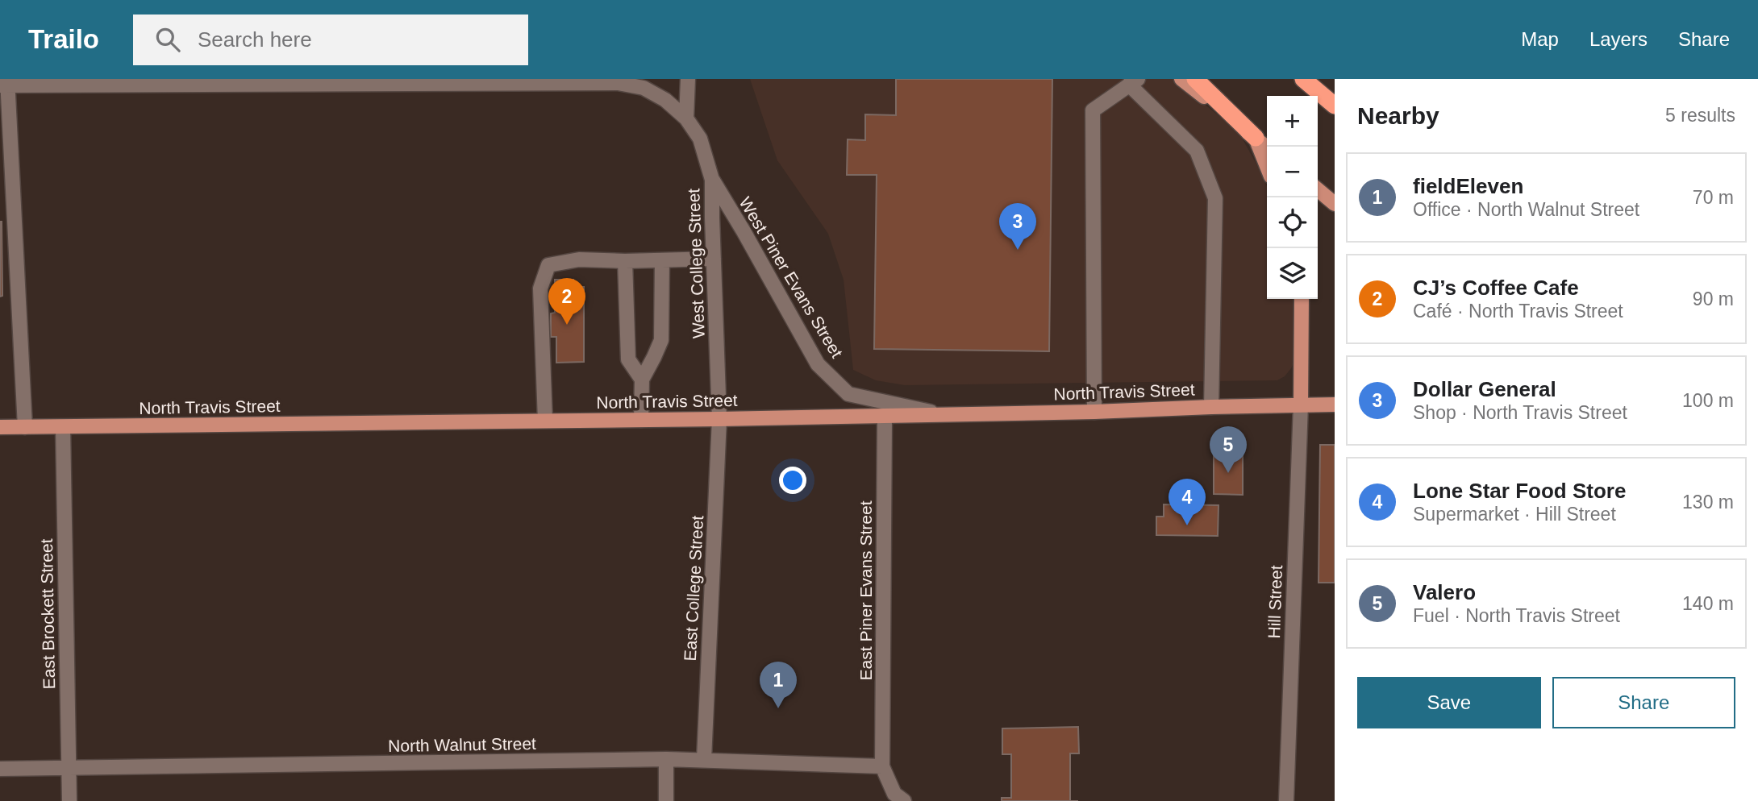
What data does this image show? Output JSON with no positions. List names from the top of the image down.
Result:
{
  "streets": {
    "main road": ["North Travis Street"],
    "street": [
      "West College Street",
      "West Piner Evans Street",
      "East College Street",
      "East Piner Evans Street",
      "Hill Street",
      "East Brockett Street",
      "North Walnut Street"
    ]
  },
  "crossings": [
    ["West College Street", "West Piner Evans Street"],
    ["West College Street", "North Travis Street"],
    ["West College Street", "East College Street"],
    ["West Piner Evans Street", "North Travis Street"],
    ["North Travis Street", "East College Street"],
    ["North Travis Street", "East Piner Evans Street"],
    ["North Travis Street", "Hill Street"],
    ["North Travis Street", "East Brockett Street"],
    ["East College Street", "North Walnut Street"],
    ["East Piner Evans Street", "North Walnut Street"],
    ["East Brockett Street", "North Walnut Street"]
  ],
  "page": {
    "header": "Trailo",
    "search": "Search here",
    "nav": ["Map", "Layers", "Share"],
    "heading": ["Nearby", "5 results"],
    "map_buttons": ["+", "−"],
    "list": [
      {
        "mark": "1",
        "name": "fieldEleven",
        "note": "Office · North Walnut Street",
        "value": "70 m"
      },
      {
        "mark": "2",
        "name": "CJ’s Coffee Cafe",
        "note": "Café · North Travis Street",
        "value": "90 m"
      },
      {
        "mark": "3",
        "name": "Dollar General",
        "note": "Shop · North Travis Street",
        "value": "100 m"
      },
      {
        "mark": "4",
        "name": "Lone Star Food Store",
        "note": "Supermarket · Hill Street",
        "value": "130 m"
      },
      {
        "mark": "5",
        "name": "Valero",
        "note": "Fuel · North Travis Street",
        "value": "140 m"
      }
    ],
    "pins": [
      "3",
      "2",
      "5",
      "4",
      "1"
    ],
    "buttons": ["Save", "Share"]
  }
}
